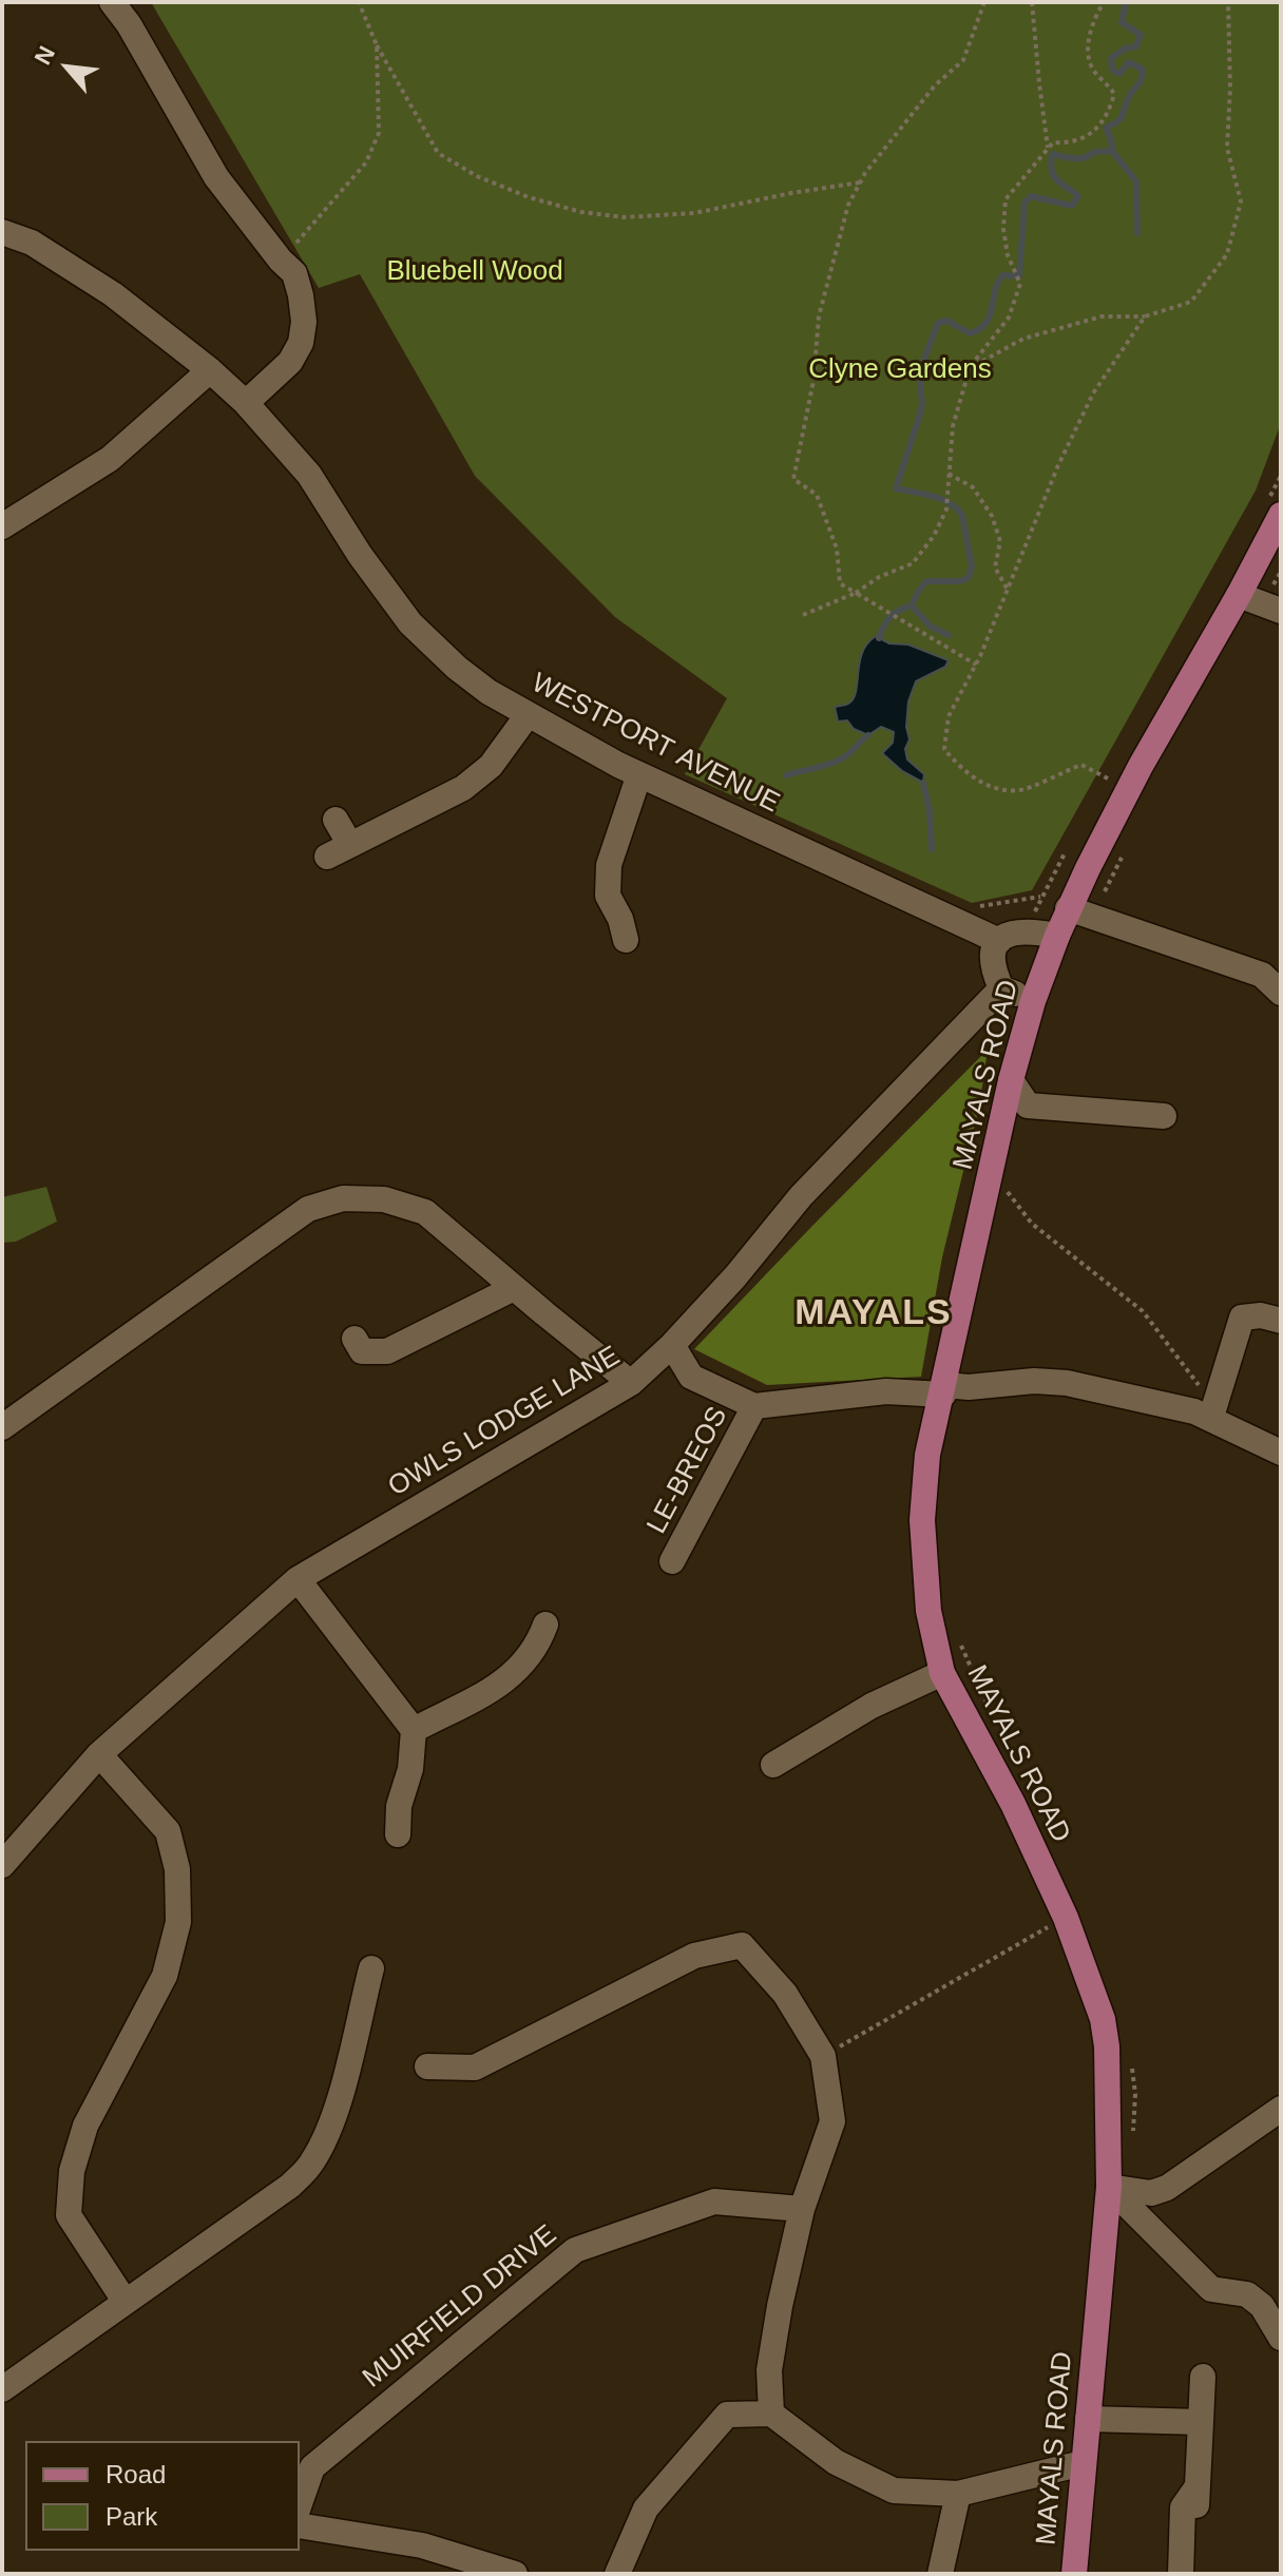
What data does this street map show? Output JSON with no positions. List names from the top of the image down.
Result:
{
  "streets": {
    "main road": ["MAYALS ROAD"],
    "street": [
      "WESTPORT AVENUE",
      "OWLS LODGE LANE",
      "LE-BREOS",
      "MUIRFIELD DRIVE"
    ]
  },
  "districts": ["MAYALS"],
  "parks": ["Bluebell Wood", "Clyne Gardens"],
  "legend": ["Road", "Park"],
  "north": "top left"
}
